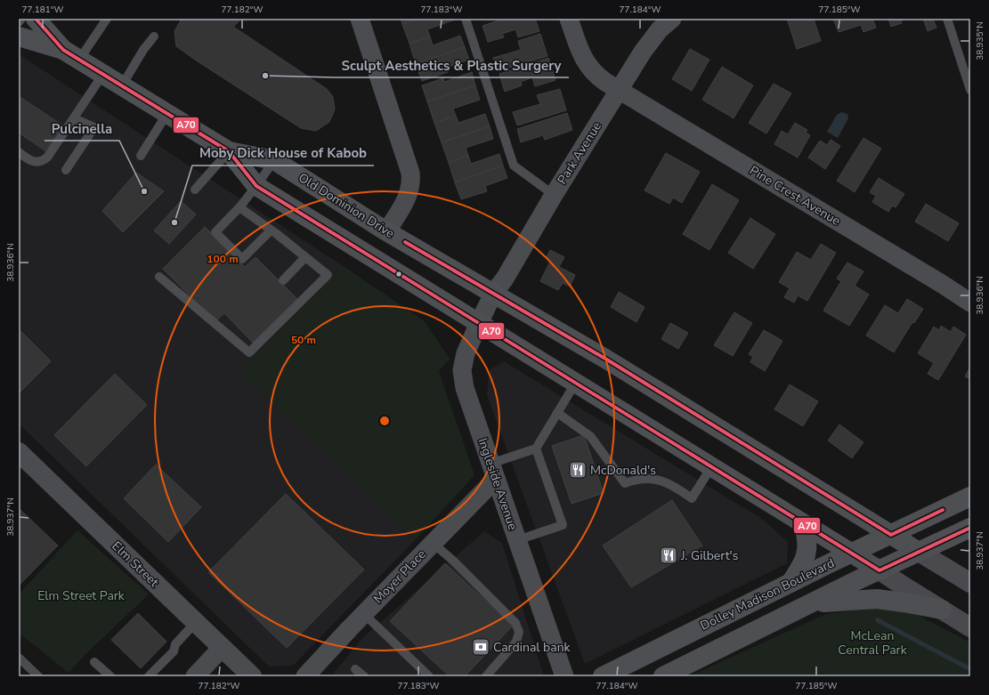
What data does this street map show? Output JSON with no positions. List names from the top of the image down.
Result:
{
  "streets": {
    "main road": ["Old Dominion Drive", "Dolley Madison Boulevard"],
    "street": [
      "Park Avenue",
      "Pine Crest Avenue",
      "Ingleside Avenue",
      "Elm Street",
      "Moyer Place"
    ]
  },
  "crossings": [
    ["Park Avenue", "Pine Crest Avenue"],
    ["Park Avenue", "Old Dominion Drive"],
    ["Park Avenue", "Ingleside Avenue"],
    ["Old Dominion Drive", "Ingleside Avenue"],
    ["Old Dominion Drive", "Dolley Madison Boulevard"],
    ["Ingleside Avenue", "Moyer Place"]
  ],
  "parks": ["Elm Street Park", "McLean Central Park"],
  "places": {
    "other": ["Sculpt Aesthetics & Plastic Surgery", "Pulcinella", "Moby Dick House of Kabob"],
    "restaurant": ["McDonald's", "J. Gilbert's"],
    "bank": ["Cardinal bank"]
  },
  "lines": ["transit line A70"],
  "coordinates": [
    "77.181°W",
    "77.182°W",
    "77.183°W",
    "77.184°W",
    "77.185°W",
    "38.935°N",
    "38.936°N",
    "38.937°N"
  ],
  "rings": ["100 m", "50 m"]
}
